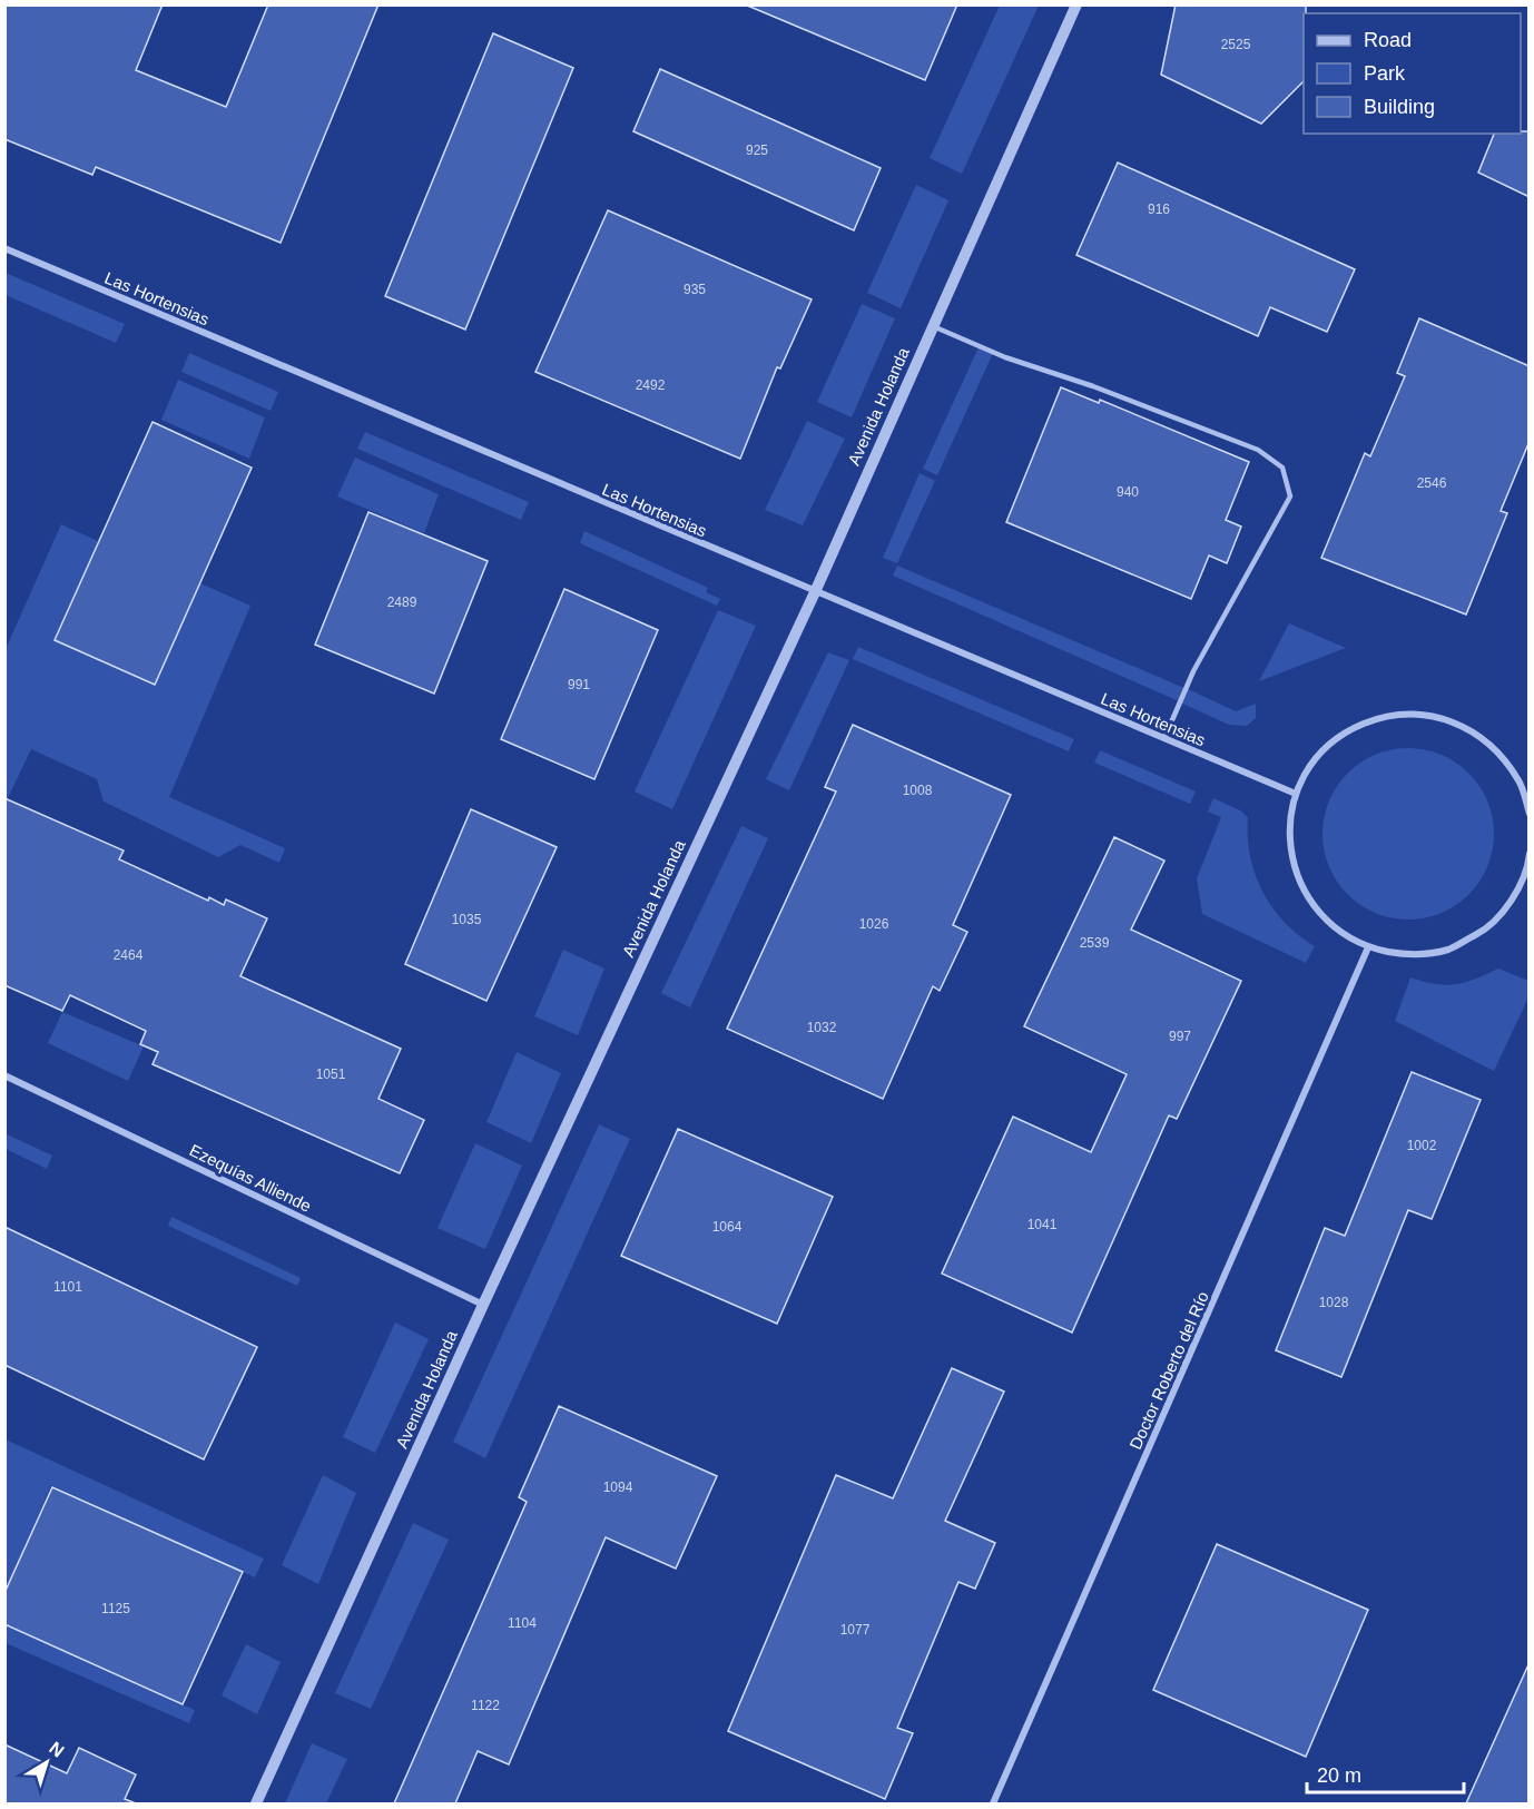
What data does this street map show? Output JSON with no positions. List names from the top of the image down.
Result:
{
  "streets": {
    "street": [
      "Las Hortensias",
      "Avenida Holanda",
      "Ezequías Alliende",
      "Doctor Roberto del Río"
    ]
  },
  "crossings": [
    ["Las Hortensias", "Avenida Holanda"],
    ["Avenida Holanda", "Ezequías Alliende"]
  ],
  "house_numbers": [
    "2525",
    "925",
    "916",
    "935",
    "2492",
    "2546",
    "940",
    "2489",
    "991",
    "1008",
    "1035",
    "1026",
    "2539",
    "2464",
    "1032",
    "997",
    "1051",
    "1002",
    "1041",
    "1064",
    "1101",
    "1028",
    "1094",
    "1125",
    "1104",
    "1077",
    "1122"
  ],
  "legend": ["Road", "Park", "Building"],
  "scale_bar": "20 m",
  "north": "top right"
}
